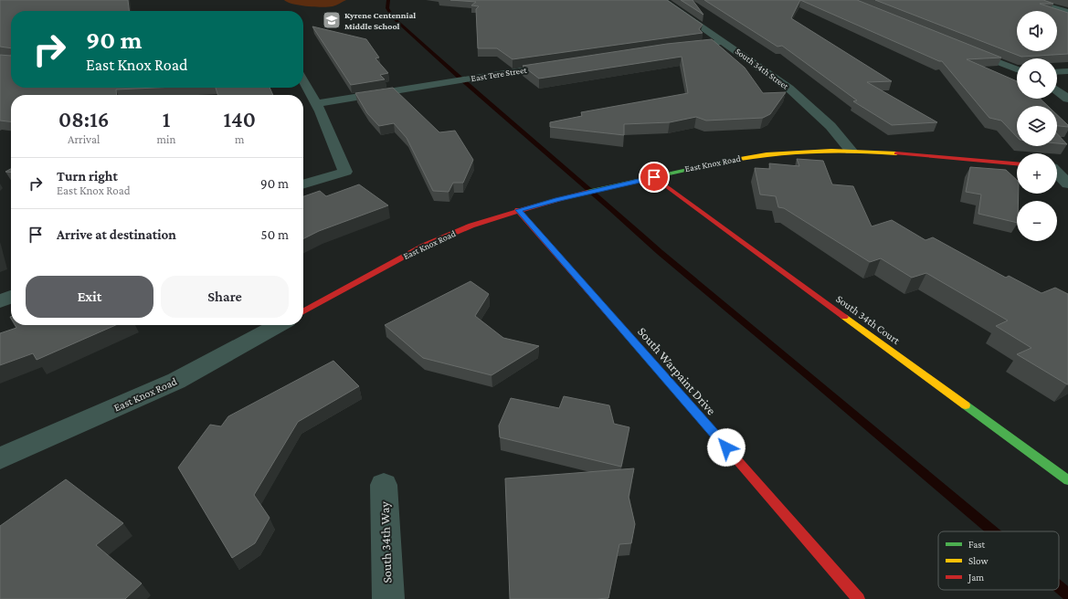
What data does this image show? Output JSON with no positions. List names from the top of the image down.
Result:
{
  "streets": {
    "street": [
      "South 34th Street",
      "East Tere Street",
      "East Knox Road",
      "South 34th Court",
      "South Warpaint Drive",
      "South 34th Way"
    ]
  },
  "crossings": [
    ["South 34th Street", "East Knox Road"],
    ["East Knox Road", "South 34th Court"],
    ["East Knox Road", "South Warpaint Drive"]
  ],
  "places": {
    "school or university": ["Kyrene Centennial Middle School"]
  },
  "legend": ["Fast", "Slow", "Jam"],
  "page": {
    "map_buttons": ["+", "−"],
    "turn": ["90 m", "East Knox Road"],
    "eta": [
      "08:16",
      "Arrival",
      "1",
      "min",
      "140",
      "m"
    ],
    "list": [
      {
        "name": "Turn right",
        "note": "East Knox Road",
        "value": "90 m"
      },
      {
        "name": "Arrive at destination",
        "value": "50 m"
      }
    ],
    "buttons": ["Exit", "Share"]
  }
}
